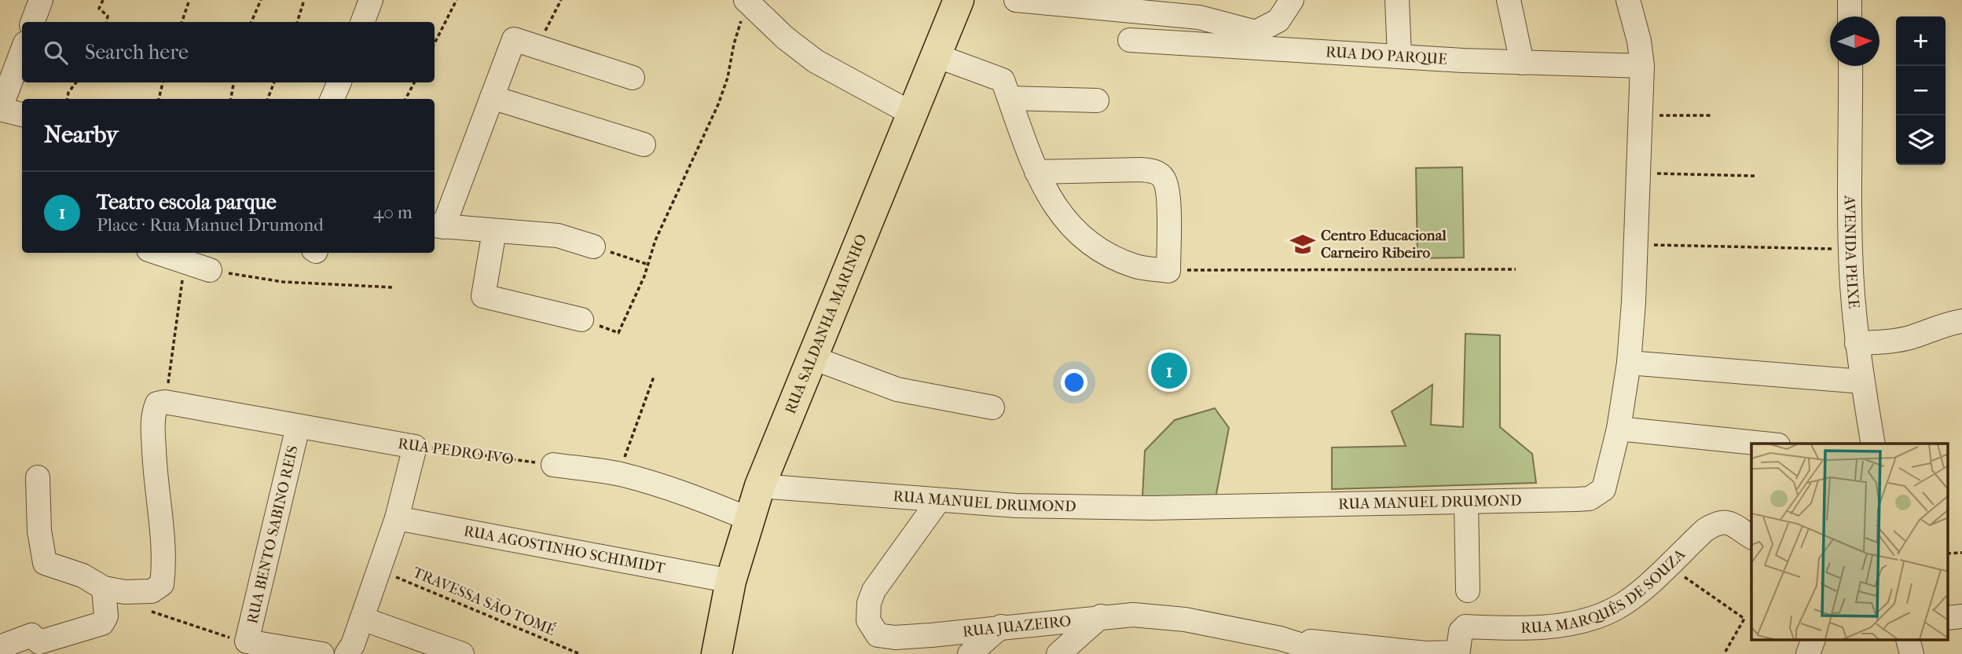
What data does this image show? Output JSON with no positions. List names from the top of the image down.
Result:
{
  "streets": {
    "main road": ["RUA SALDANHA MARINHO"],
    "street": [
      "RUA DO PARQUE",
      "AVENIDA PEIXE",
      "RUA PEDRO IVO",
      "RUA MANUEL DRUMOND",
      "RUA BENTO SABINO REIS",
      "RUA AGOSTINHO SCHIMIDT",
      "RUA MARQUÊS DE SOUZA",
      "RUA JUAZEIRO"
    ],
    "path": ["TRAVESSA SÃO TOMÉ"]
  },
  "crossings": [
    ["RUA DO PARQUE", "RUA MANUEL DRUMOND"],
    ["RUA SALDANHA MARINHO", "RUA MANUEL DRUMOND"],
    ["RUA SALDANHA MARINHO", "RUA AGOSTINHO SCHIMIDT"],
    ["RUA PEDRO IVO", "RUA BENTO SABINO REIS"],
    ["RUA MANUEL DRUMOND", "RUA JUAZEIRO"],
    ["RUA MARQUÊS DE SOUZA", "RUA JUAZEIRO"]
  ],
  "places": {
    "school or university": ["Centro Educacional Carneiro Ribeiro"]
  },
  "north": "right",
  "page": {
    "map_buttons": ["+", "−"],
    "search": "Search here",
    "heading": "Nearby",
    "list": [
      {
        "mark": "1",
        "name": "Teatro escola parque",
        "note": "Place · Rua Manuel Drumond",
        "value": "40 m"
      }
    ],
    "pins": "1"
  }
}
